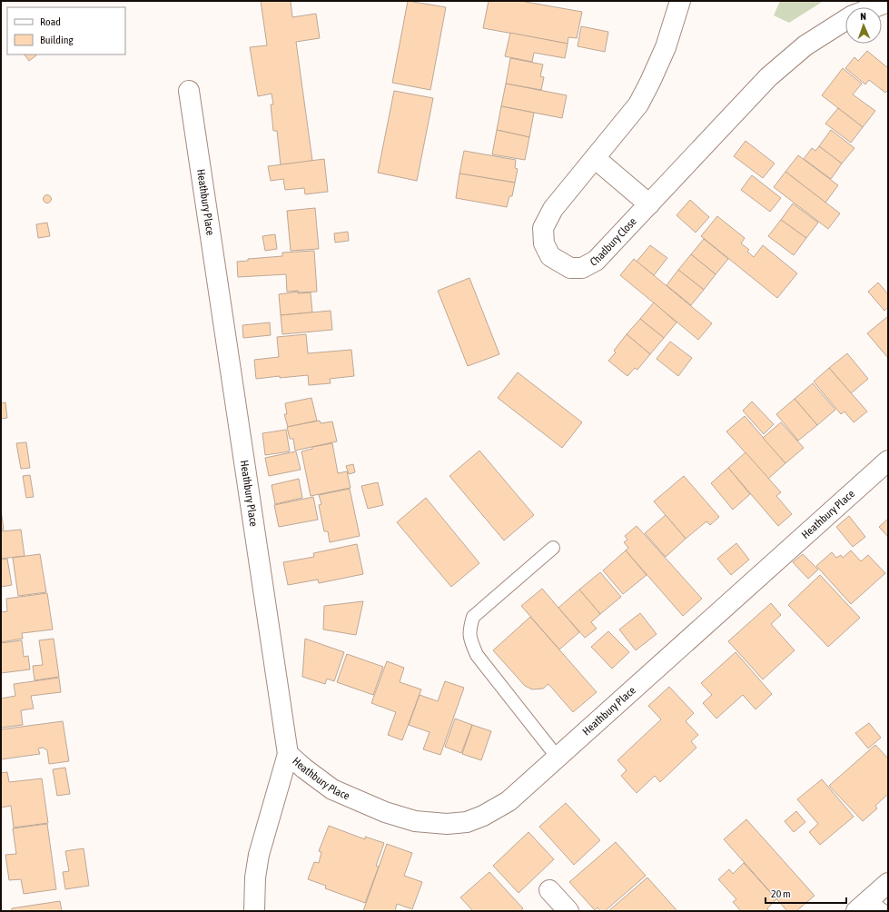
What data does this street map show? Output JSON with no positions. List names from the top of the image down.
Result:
{
  "streets": {
    "street": ["Heathbury Place", "Chadbury Close"]
  },
  "legend": ["Road", "Building"],
  "scale_bar": "20 m",
  "north": "top"
}
